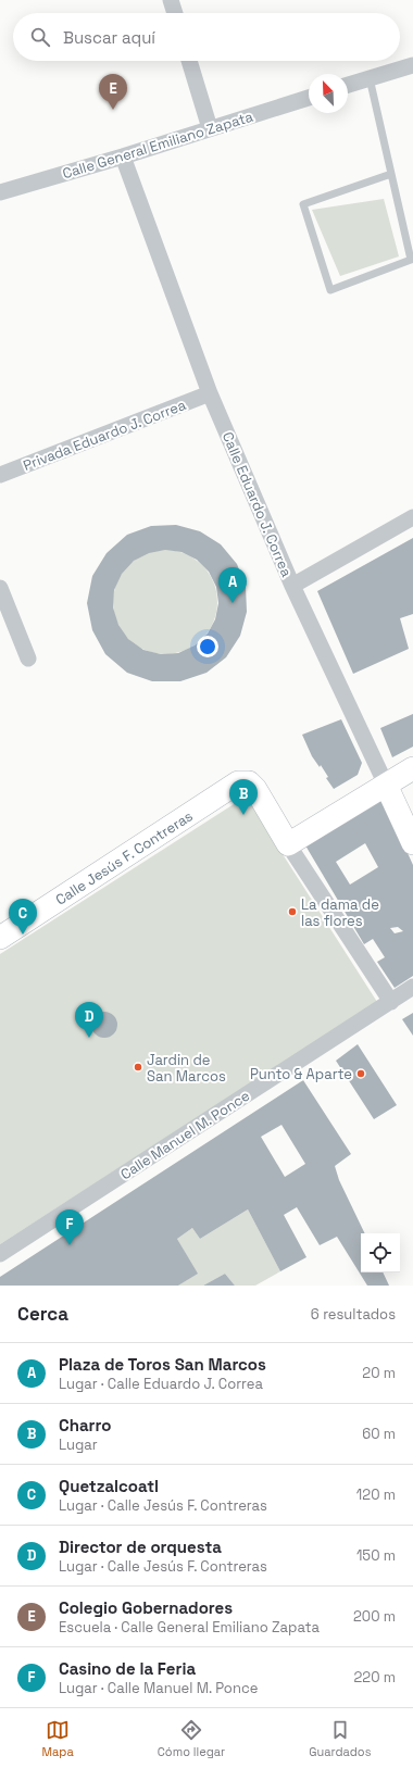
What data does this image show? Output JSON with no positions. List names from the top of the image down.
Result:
{
  "streets": {
    "street": [
      "Calle General Emiliano Zapata",
      "Privada Eduardo J. Correa",
      "Calle Eduardo J. Correa",
      "Calle Jesús F. Contreras",
      "Calle Manuel M. Ponce"
    ]
  },
  "crossings": [
    ["Calle General Emiliano Zapata", "Calle Eduardo J. Correa"],
    ["Privada Eduardo J. Correa", "Calle Eduardo J. Correa"]
  ],
  "places": ["La dama de las flores", "Jardin de San Marcos", "Punto & Aparte"],
  "north": "top left",
  "page": {
    "search": "Buscar aquí",
    "pins": [
      "E",
      "A",
      "B",
      "C",
      "D",
      "F"
    ],
    "heading": ["Cerca", "6 resultados"],
    "list": [
      {
        "mark": "A",
        "name": "Plaza de Toros San Marcos",
        "note": "Lugar · Calle Eduardo J. Correa",
        "value": "20 m"
      },
      {
        "mark": "B",
        "name": "Charro",
        "note": "Lugar",
        "value": "60 m"
      },
      {
        "mark": "C",
        "name": "Quetzalcoatl",
        "note": "Lugar · Calle Jesús F. Contreras",
        "value": "120 m"
      },
      {
        "mark": "D",
        "name": "Director de orquesta",
        "note": "Lugar · Calle Jesús F. Contreras",
        "value": "150 m"
      },
      {
        "mark": "E",
        "name": "Colegio Gobernadores",
        "note": "Escuela · Calle General Emiliano Zapata",
        "value": "200 m"
      },
      {
        "mark": "F",
        "name": "Casino de la Feria",
        "note": "Lugar · Calle Manuel M. Ponce",
        "value": "220 m"
      }
    ],
    "nav": ["Mapa", "Cómo llegar", "Guardados"]
  }
}
